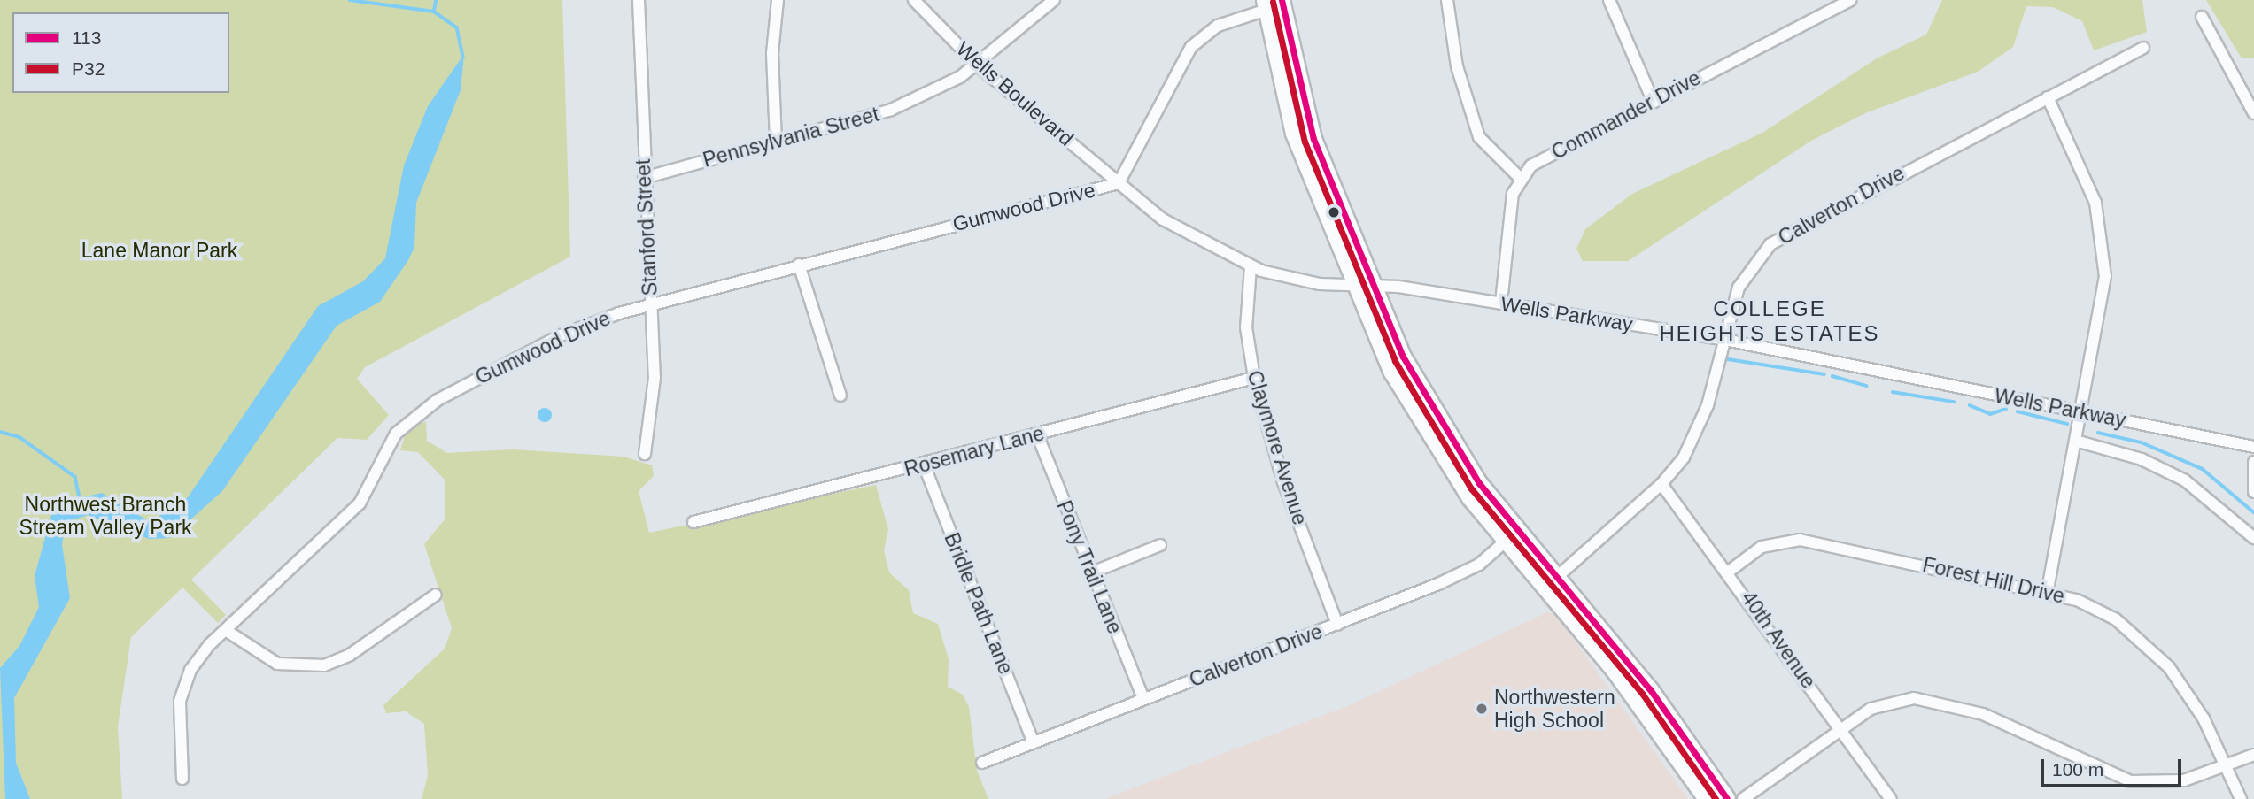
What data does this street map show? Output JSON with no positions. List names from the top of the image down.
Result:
{
  "streets": {
    "street": [
      "Wells Boulevard",
      "Commander Drive",
      "Pennsylvania Street",
      "Calverton Drive",
      "Gumwood Drive",
      "Stanford Street",
      "Wells Parkway",
      "Claymore Avenue",
      "Rosemary Lane",
      "Pony Trail Lane",
      "Forest Hill Drive",
      "Bridle Path Lane",
      "40th Avenue"
    ]
  },
  "crossings": [
    ["Wells Boulevard", "Pennsylvania Street"],
    ["Wells Boulevard", "Gumwood Drive"],
    ["Wells Boulevard", "Wells Parkway"],
    ["Pennsylvania Street", "Stanford Street"],
    ["Calverton Drive", "Wells Parkway"],
    ["Calverton Drive", "Claymore Avenue"],
    ["Calverton Drive", "Pony Trail Lane"],
    ["Calverton Drive", "Bridle Path Lane"],
    ["Calverton Drive", "40th Avenue"],
    ["Gumwood Drive", "Stanford Street"],
    ["Gumwood Drive", "Wells Parkway"],
    ["Wells Parkway", "Claymore Avenue"],
    ["Claymore Avenue", "Rosemary Lane"],
    ["Rosemary Lane", "Pony Trail Lane"],
    ["Rosemary Lane", "Bridle Path Lane"],
    ["Forest Hill Drive", "40th Avenue"]
  ],
  "districts": ["COLLEGE HEIGHTS ESTATES"],
  "parks": ["Lane Manor Park", "Northwest Branch Stream Valley Park"],
  "places": ["Northwestern High School"],
  "lines": ["transit line 113", "transit line P32"],
  "legend": ["113", "P32"],
  "scale_bar": "100 m"
}
